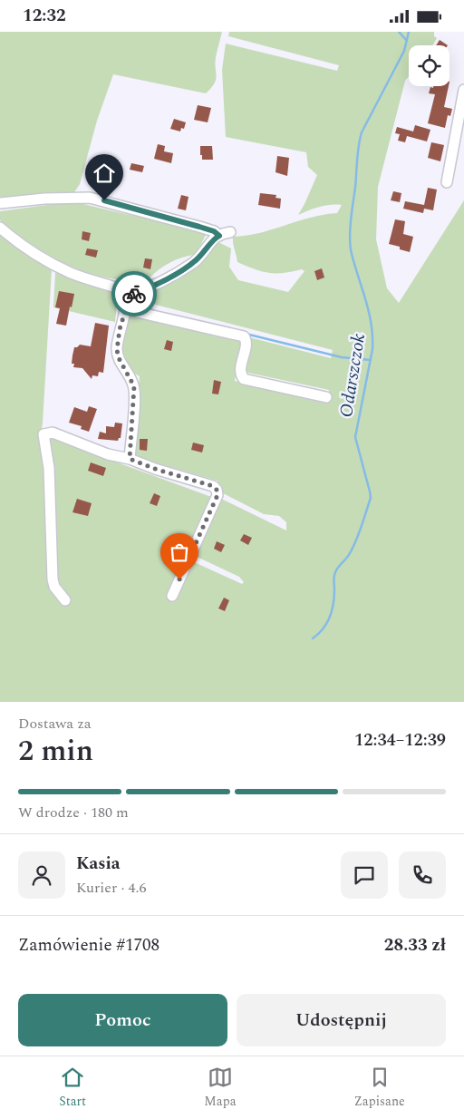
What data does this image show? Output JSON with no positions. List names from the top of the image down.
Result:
{
  "water": ["Odarszczok"],
  "page": {
    "status": "12:32",
    "heading": ["2 min", "Dostawa za", "12:34–12:39"],
    "panel": [
      "Kasia",
      "Kurier · 4.6",
      "Zamówienie #1708",
      "28.33 zł"
    ],
    "bar": "W drodze · 180 m",
    "buttons": ["Pomoc", "Udostępnij"],
    "tabs": ["Start", "Mapa", "Zapisane"]
  }
}
